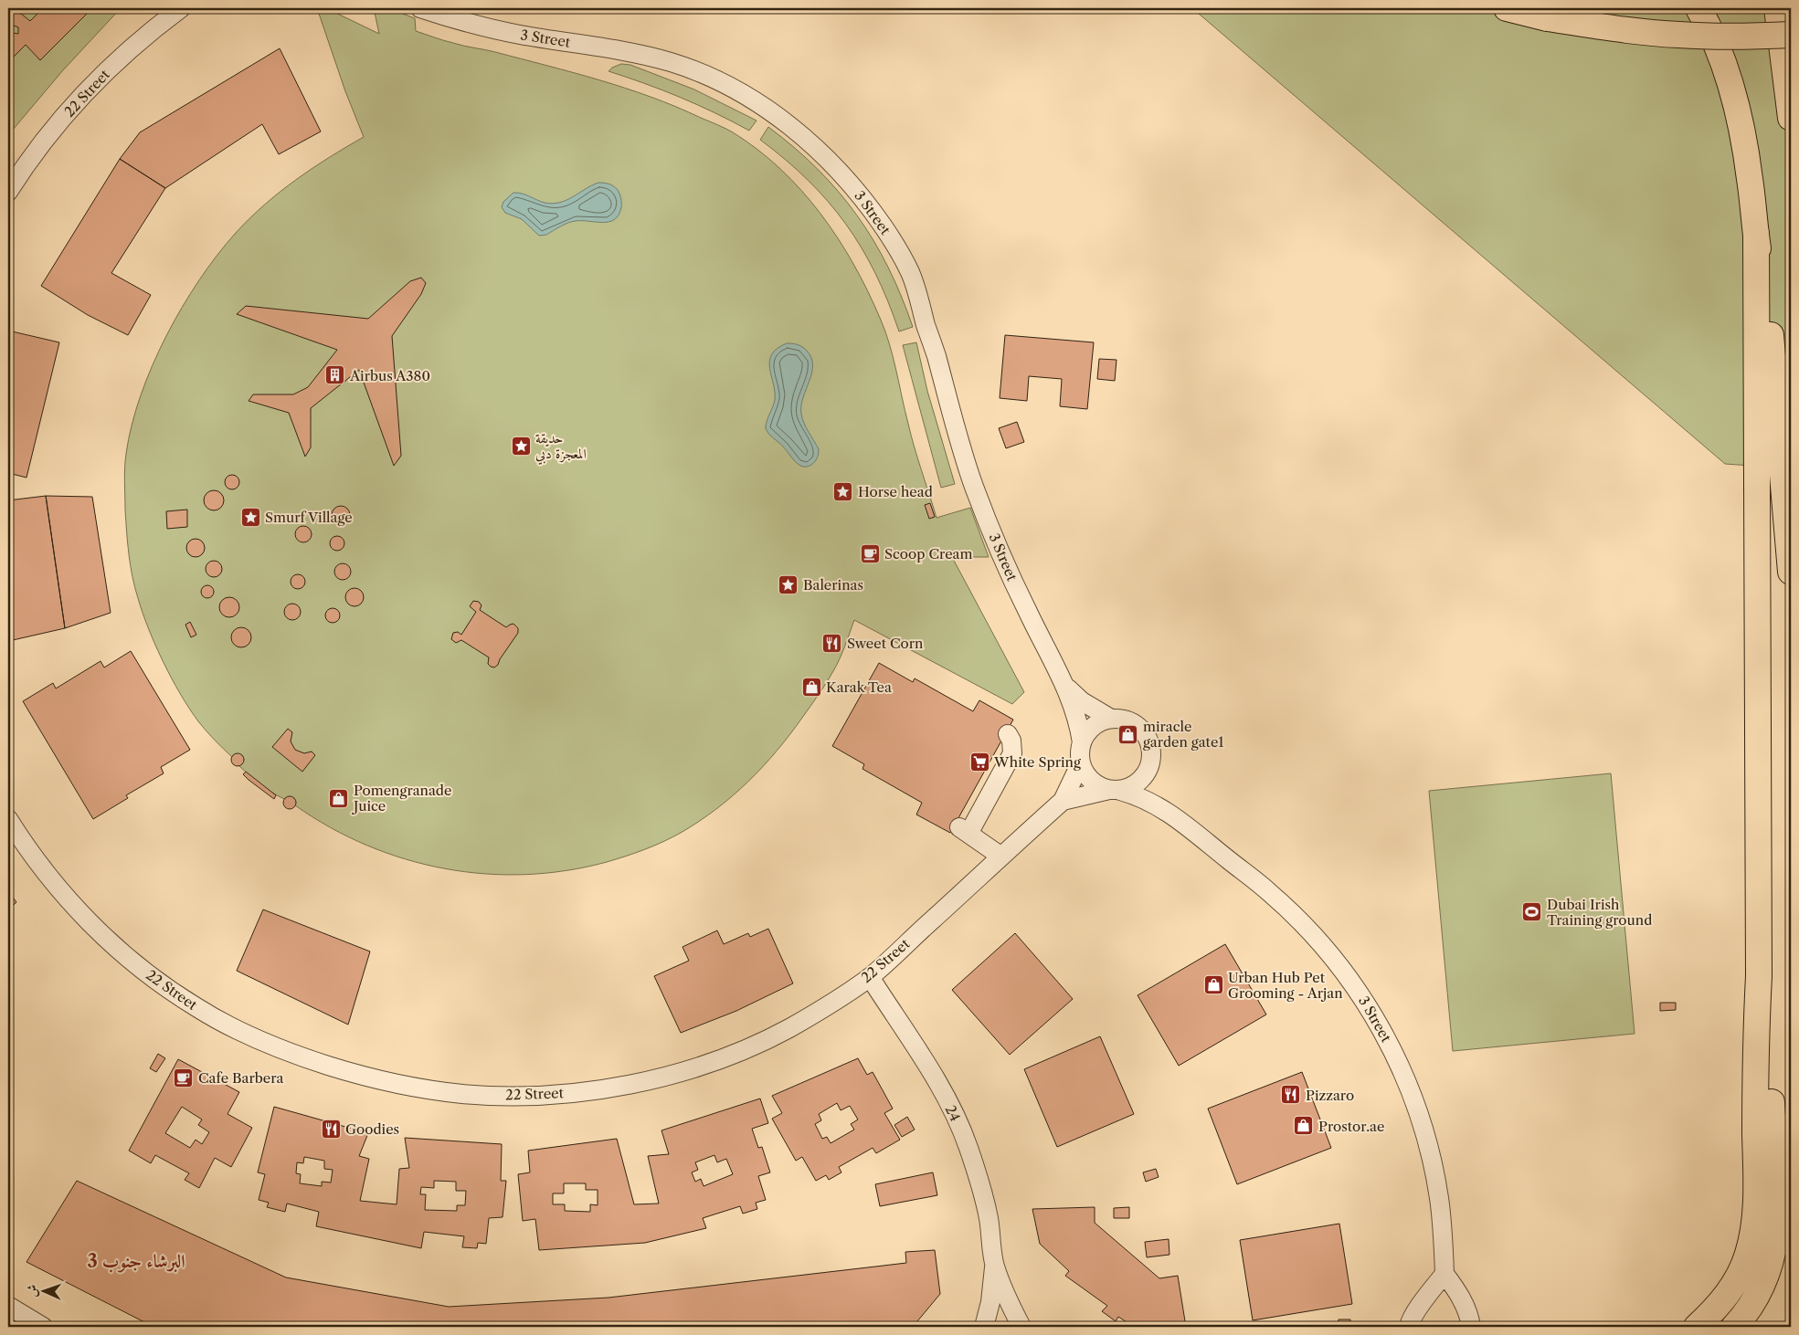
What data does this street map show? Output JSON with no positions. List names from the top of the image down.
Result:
{
  "streets": {
    "street": ["3 Street", "22 Street", "24"]
  },
  "crossings": [
    ["3 Street", "22 Street"],
    ["22 Street", "24"]
  ],
  "districts": ["البرشاء جنوب 3"],
  "places": {
    "building": ["Airbus A380"],
    "place": [
      "حديقة المعجزة دبي",
      "Horse head",
      "Smurf Village",
      "Balerinas"
    ],
    "cafe": ["Scoop Cream", "Cafe Barbera"],
    "restaurant": ["Sweet Corn", "Pizzaro", "Goodies"],
    "shop": [
      "Karak Tea",
      "miracle garden gate1",
      "Pomengranade Juice",
      "Urban Hub Pet Grooming - Arjan",
      "Prostor.ae"
    ],
    "supermarket": ["White Spring"],
    "sports": ["Dubai Irish Training ground"]
  },
  "north": "left"
}
